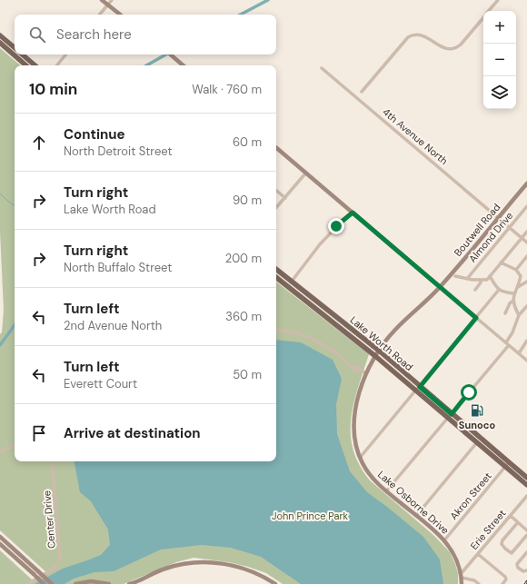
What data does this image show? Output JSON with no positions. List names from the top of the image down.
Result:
{
  "streets": {
    "main road": ["Lake Worth Road"],
    "street": [
      "4th Avenue North",
      "Boutwell Road",
      "Almond Drive",
      "Akron Street",
      "Lake Osborne Drive",
      "Center Drive",
      "Erie Street"
    ]
  },
  "crossings": [
    ["4th Avenue North", "Boutwell Road"],
    ["4th Avenue North", "Almond Drive"],
    ["Boutwell Road", "Lake Worth Road"],
    ["Boutwell Road", "Lake Osborne Drive"],
    ["Lake Worth Road", "Akron Street"],
    ["Lake Worth Road", "Lake Osborne Drive"],
    ["Akron Street", "Lake Osborne Drive"],
    ["Lake Osborne Drive", "Erie Street"]
  ],
  "parks": ["John Prince Park"],
  "places": {
    "fuel station": ["Sunoco"]
  },
  "page": {
    "map_buttons": ["+", "−"],
    "search": "Search here",
    "heading": ["10 min", "Walk · 760 m"],
    "list": [
      ["Continue", "North Detroit Street", "60 m"],
      ["Turn right", "Lake Worth Road", "90 m"],
      ["Turn right", "North Buffalo Street", "200 m"],
      ["Turn left", "2nd Avenue North", "360 m"],
      ["Turn left", "Everett Court", "50 m"],
      "Arrive at destination"
    ]
  }
}
